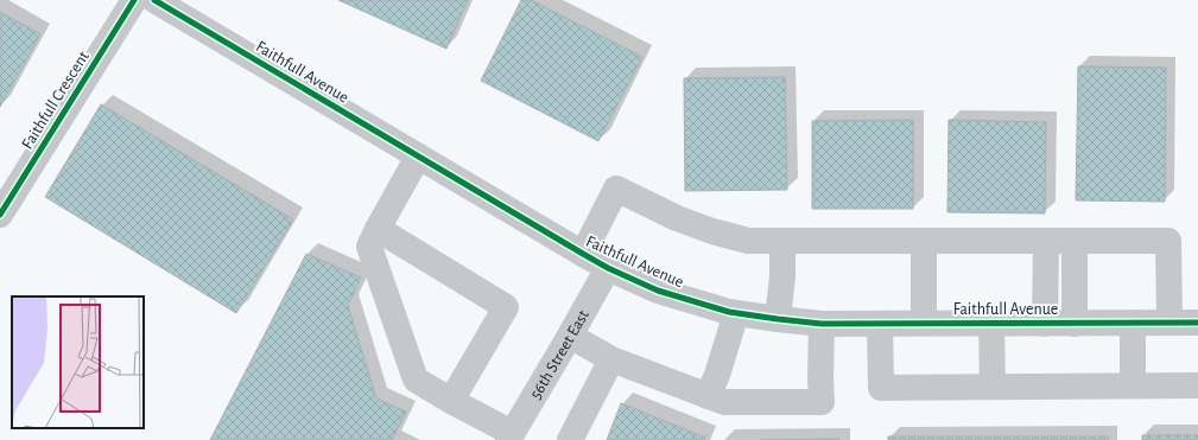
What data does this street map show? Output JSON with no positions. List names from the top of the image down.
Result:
{
  "streets": {
    "street": ["Faithfull Avenue", "Faithfull Crescent", "56th Street East"]
  },
  "crossings": [
    ["Faithfull Avenue", "56th Street East"]
  ]
}
